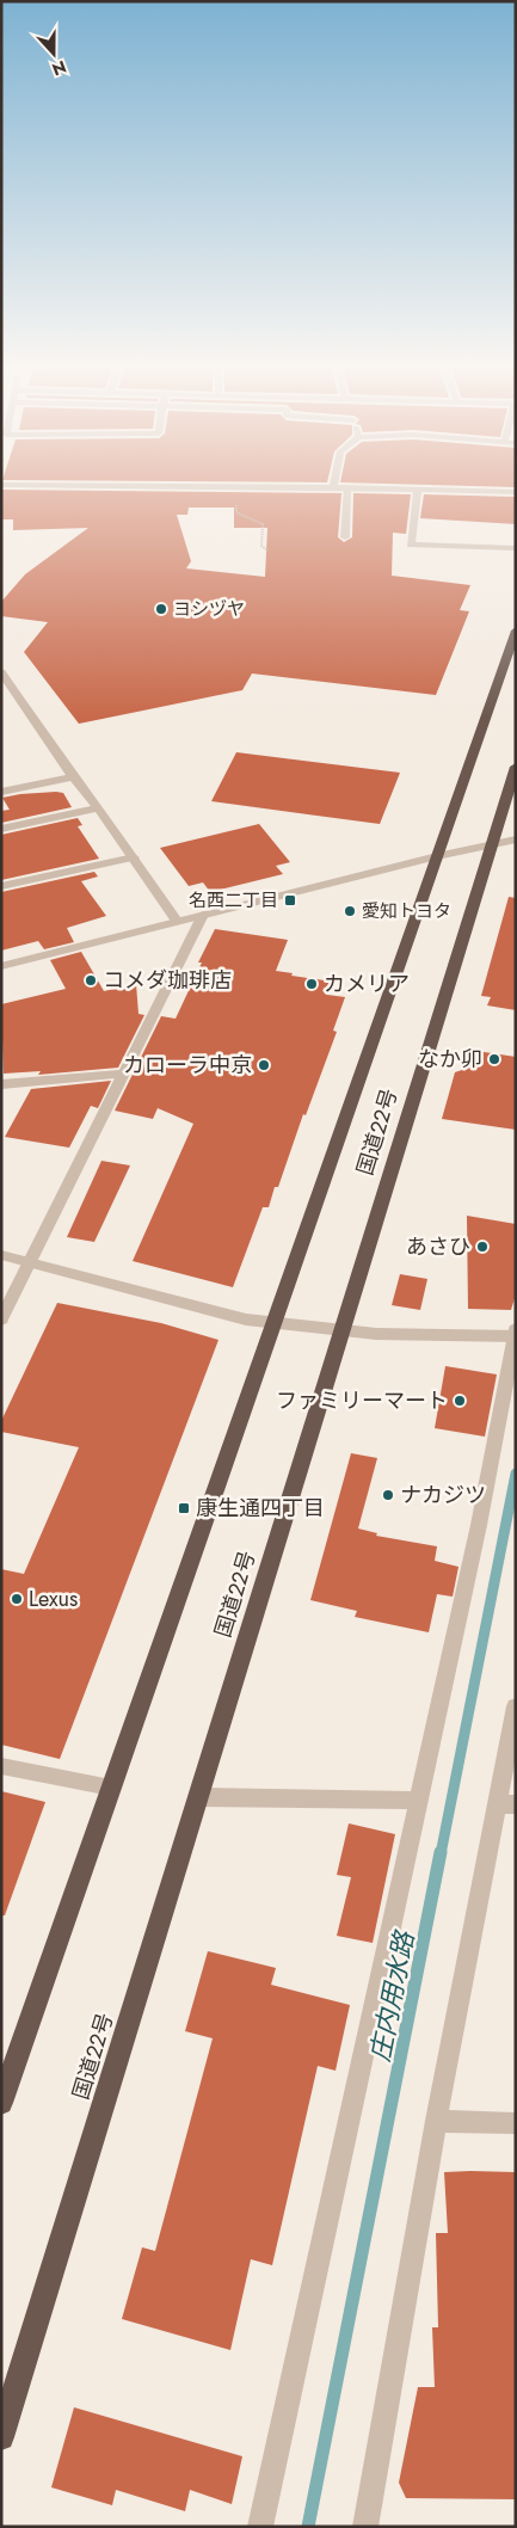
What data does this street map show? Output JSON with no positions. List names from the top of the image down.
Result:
{
  "streets": {
    "highway": ["国道22号"]
  },
  "water": ["庄内用水路"],
  "places": {
    "other": [
      "ヨシヅヤ",
      "愛知トヨタ",
      "コメダ珈琲店",
      "カメリア",
      "なか卯",
      "カローラ中京",
      "あさひ",
      "ファミリーマート",
      "ナカジツ",
      "Lexus"
    ],
    "transit": ["名西二丁目", "康生通四丁目"]
  },
  "north": "bottom"
}
